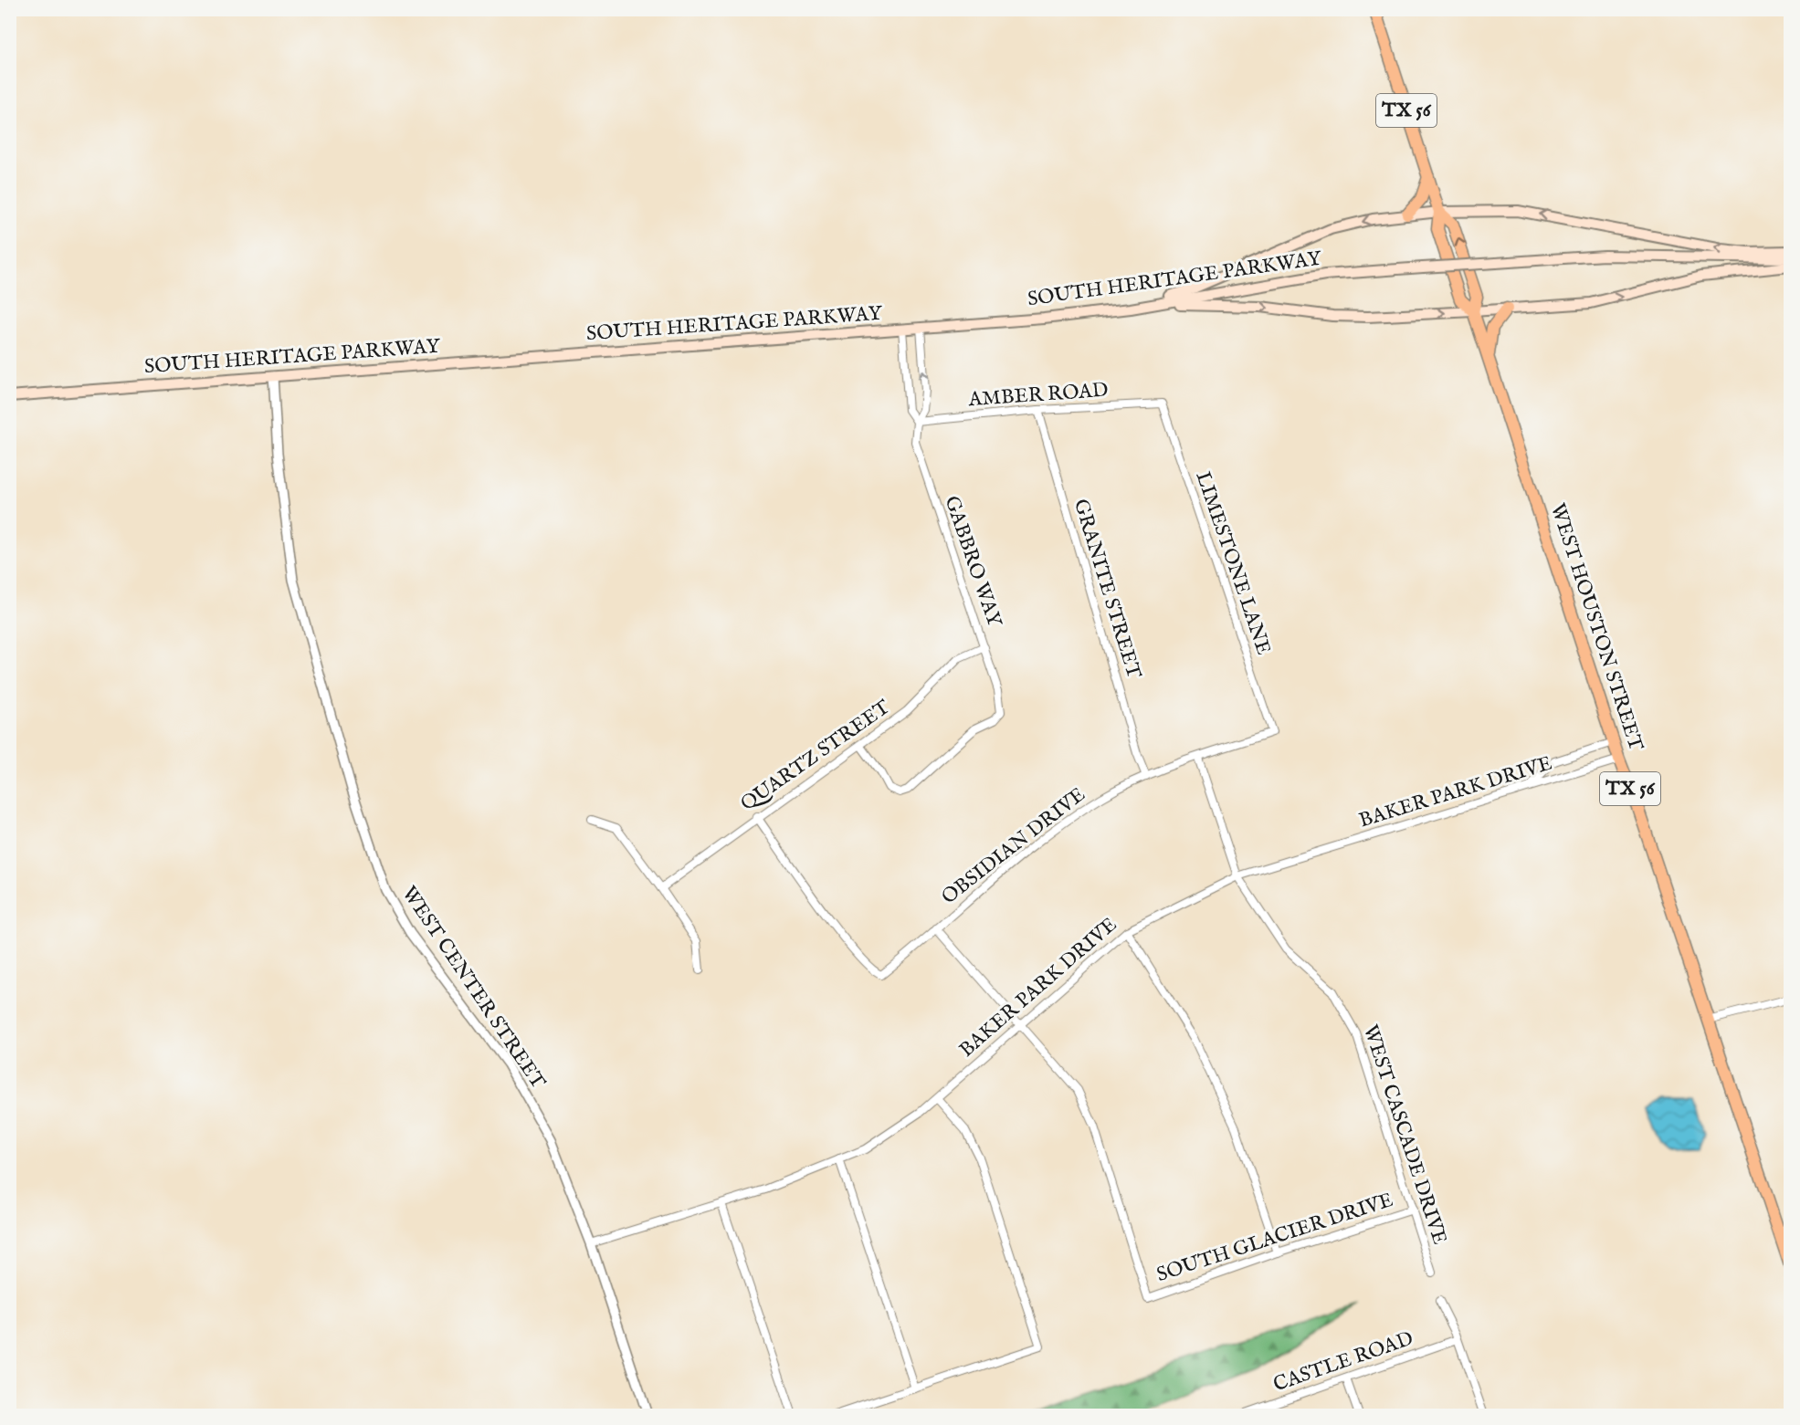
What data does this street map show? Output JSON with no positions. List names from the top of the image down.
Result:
{
  "streets": {
    "main road": ["TX 56", "SOUTH HERITAGE PARKWAY", "WEST HOUSTON STREET"],
    "street": [
      "AMBER ROAD",
      "GABBRO WAY",
      "LIMESTONE LANE",
      "GRANITE STREET",
      "QUARTZ STREET",
      "BAKER PARK DRIVE",
      "OBSIDIAN DRIVE",
      "WEST CENTER STREET",
      "WEST CASCADE DRIVE",
      "SOUTH GLACIER DRIVE",
      "CASTLE ROAD"
    ]
  },
  "crossings": [
    ["SOUTH HERITAGE PARKWAY", "GABBRO WAY"],
    ["SOUTH HERITAGE PARKWAY", "WEST CENTER STREET"],
    ["AMBER ROAD", "GABBRO WAY"],
    ["AMBER ROAD", "LIMESTONE LANE"],
    ["AMBER ROAD", "GRANITE STREET"],
    ["GABBRO WAY", "QUARTZ STREET"],
    ["LIMESTONE LANE", "OBSIDIAN DRIVE"],
    ["GRANITE STREET", "OBSIDIAN DRIVE"],
    ["WEST HOUSTON STREET", "BAKER PARK DRIVE"],
    ["QUARTZ STREET", "OBSIDIAN DRIVE"],
    ["BAKER PARK DRIVE", "WEST CENTER STREET"],
    ["BAKER PARK DRIVE", "WEST CASCADE DRIVE"],
    ["BAKER PARK DRIVE", "SOUTH GLACIER DRIVE"],
    ["OBSIDIAN DRIVE", "WEST CASCADE DRIVE"],
    ["WEST CASCADE DRIVE", "SOUTH GLACIER DRIVE"]
  ]
}
